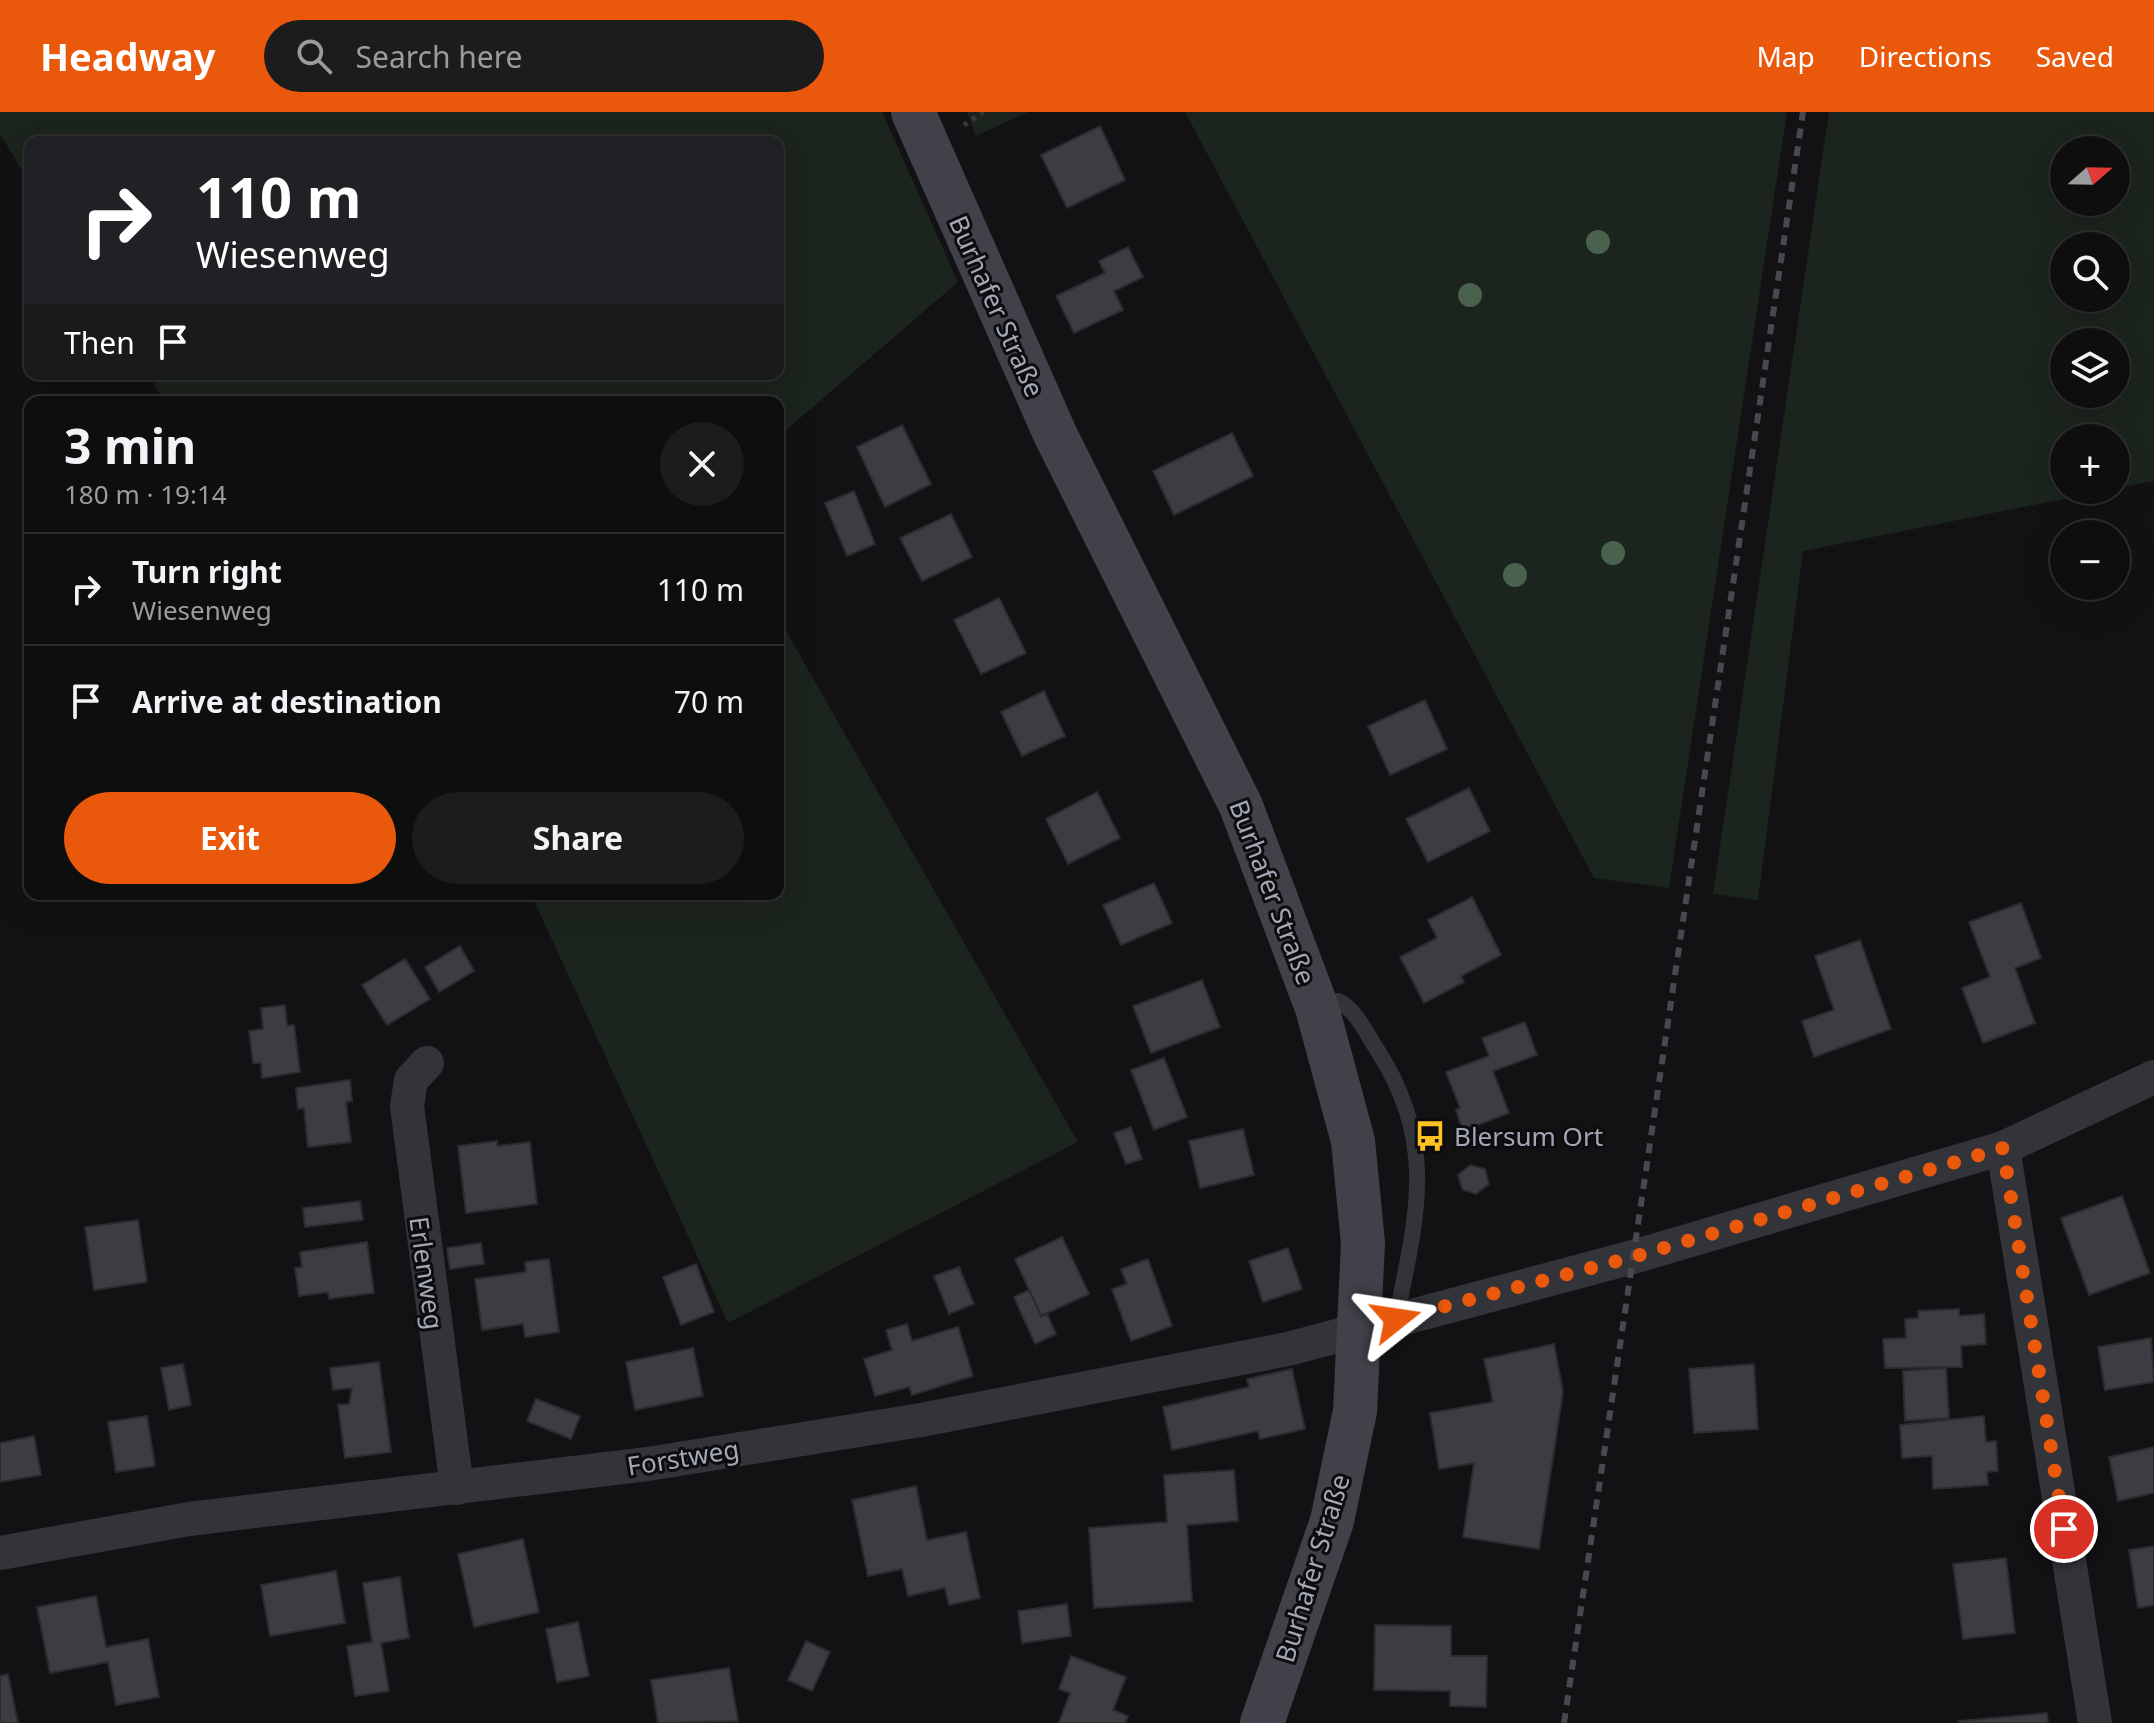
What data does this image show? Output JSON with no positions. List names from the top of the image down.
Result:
{
  "streets": {
    "main road": ["Burhafer Straße"],
    "street": ["Erlenweg", "Forstweg"]
  },
  "crossings": [
    ["Burhafer Straße", "Forstweg"],
    ["Erlenweg", "Forstweg"]
  ],
  "places": {
    "bus stop": ["Blersum Ort"]
  },
  "north": "right",
  "page": {
    "header": "Headway",
    "search": "Search here",
    "nav": ["Map", "Directions", "Saved"],
    "map_buttons": ["+", "−"],
    "turn": ["110 m", "Wiesenweg"],
    "then": "Then",
    "heading": ["3 min", "180 m · 19:14"],
    "list": [
      {
        "name": "Turn right",
        "note": "Wiesenweg",
        "value": "110 m"
      },
      {
        "name": "Arrive at destination",
        "value": "70 m"
      }
    ],
    "buttons": ["Exit", "Share"]
  }
}
